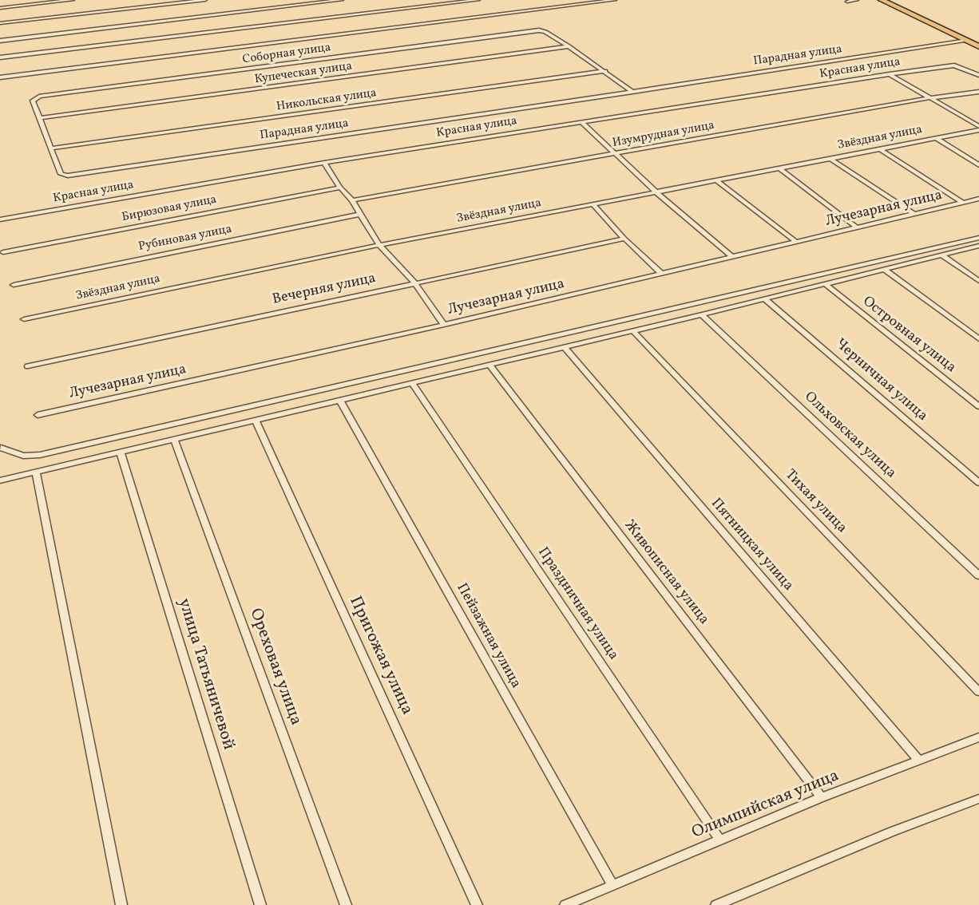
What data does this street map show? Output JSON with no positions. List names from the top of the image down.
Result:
{
  "streets": {
    "street": [
      "Соборная улица",
      "Парадная улица",
      "Красная улица",
      "Купеческая улица",
      "Никольская улица",
      "Изумрудная улица",
      "Звёздная улица",
      "Бирюзовая улица",
      "Лучезарная улица",
      "Рубиновая улица",
      "Вечерняя улица",
      "Островная улица",
      "Черничная улица",
      "Ольховская улица",
      "Тихая улица",
      "Пятницкая улица",
      "Живописная улица",
      "Праздничная улица",
      "Пейзажная улица",
      "Пригожая улица",
      "Ореховая улица",
      "улица Татьяничевой",
      "Олимпийская улица"
    ]
  },
  "crossings": [
    ["Соборная улица", "Парадная улица"],
    ["Соборная улица", "Купеческая улица"],
    ["Парадная улица", "Купеческая улица"],
    ["Парадная улица", "Никольская улица"],
    ["Пятницкая улица", "Олимпийская улица"],
    ["Живописная улица", "Олимпийская улица"],
    ["Праздничная улица", "Олимпийская улица"],
    ["Пейзажная улица", "Олимпийская улица"]
  ]
}
